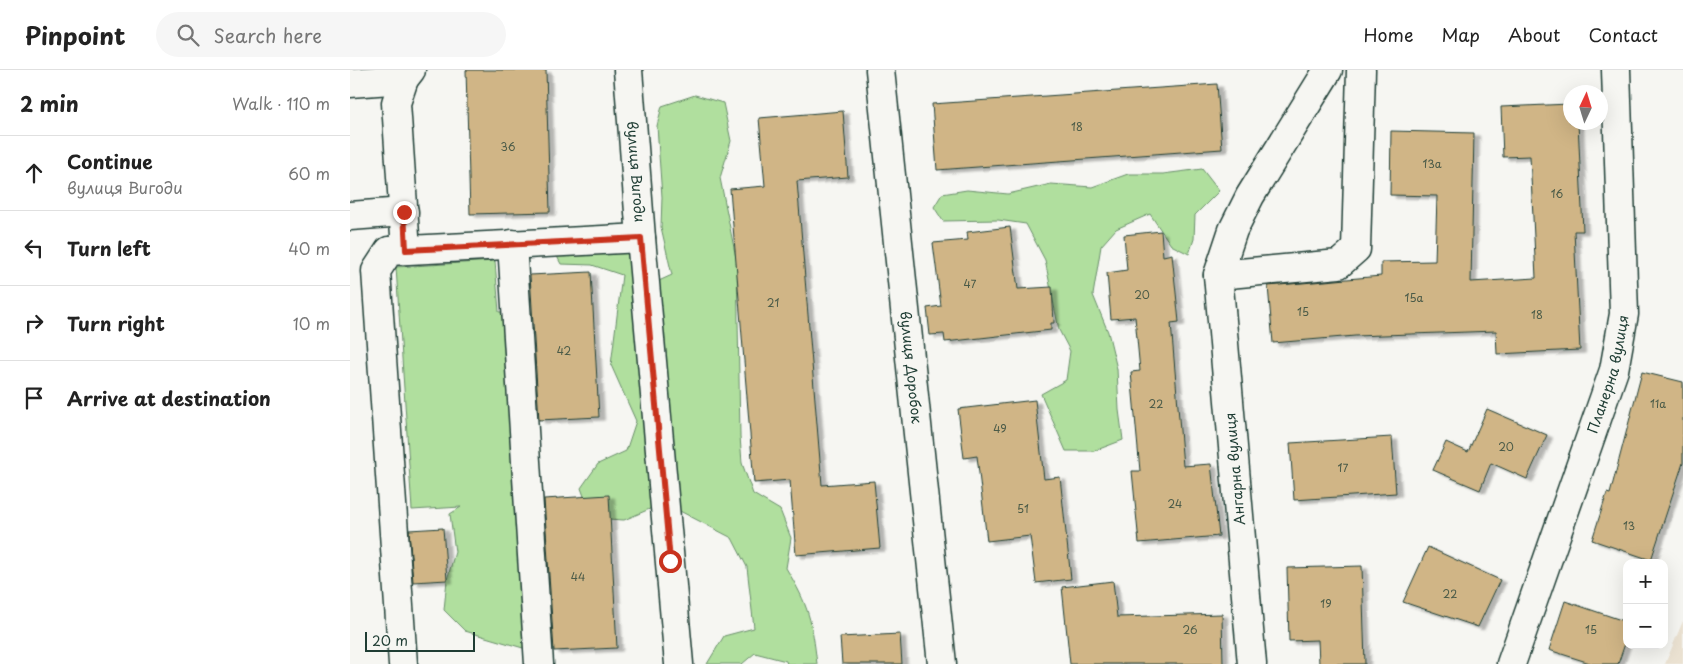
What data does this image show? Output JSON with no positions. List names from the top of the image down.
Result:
{
  "streets": {
    "street": [
      "вулиця Вигоди",
      "вулиця Доробок",
      "Планерна вулиця",
      "Ангарна вулиця"
    ]
  },
  "house_numbers": [
    "18",
    "36",
    "13а",
    "16",
    "47",
    "20",
    "15а",
    "21",
    "15",
    "18",
    "42",
    "22",
    "11а",
    "49",
    "20",
    "17",
    "24",
    "51",
    "13",
    "44",
    "22",
    "19",
    "26",
    "15"
  ],
  "scale_bar": "20 m",
  "north": "top",
  "page": {
    "header": "Pinpoint",
    "search": "Search here",
    "nav": [
      "Home",
      "Map",
      "About",
      "Contact"
    ],
    "heading": ["2 min", "Walk · 110 m"],
    "list": [
      ["Continue", "вулиця Вигоди", "60 m"],
      ["Turn left", "40 m"],
      ["Turn right", "10 m"],
      "Arrive at destination"
    ],
    "map_buttons": ["+", "−"],
    "scale": "20 m"
  }
}
